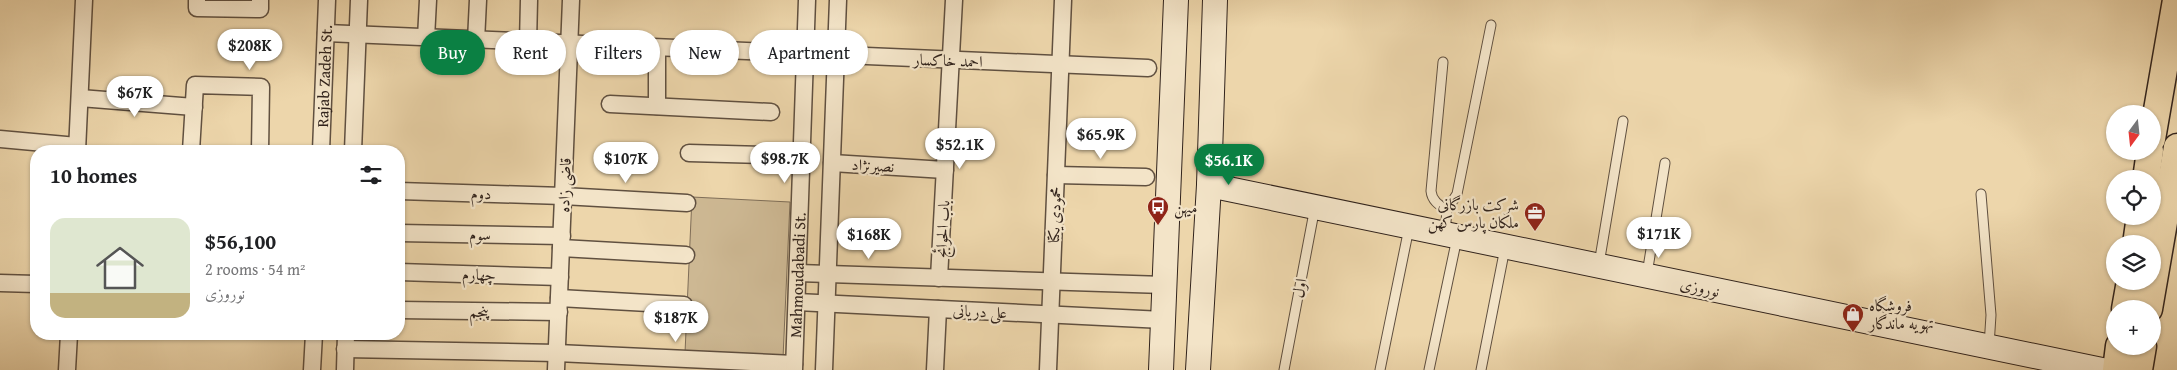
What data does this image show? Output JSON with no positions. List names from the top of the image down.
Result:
{
  "streets": {
    "main road": ["نوروزی"],
    "street": [
      "احمد خاکسار",
      "Rajab Zadeh St.",
      "نصیرنژاد",
      "قاضی زاده",
      "دوم",
      "محمودی یکتا",
      "باب الحوائج",
      "سوم",
      "چهارم",
      "Mahmoudabadi St.",
      "پنجم",
      "علی دریانی"
    ],
    "lane": ["اول"]
  },
  "crossings": [
    ["احمد خاکسار", "Rajab Zadeh St."],
    ["احمد خاکسار", "قاضی زاده"],
    ["احمد خاکسار", "محمودی یکتا"],
    ["احمد خاکسار", "باب الحوائج"],
    ["نصیرنژاد", "باب الحوائج"],
    ["نصیرنژاد", "Mahmoudabadi St."],
    ["قاضی زاده", "دوم"],
    ["قاضی زاده", "سوم"],
    ["قاضی زاده", "چهارم"],
    ["قاضی زاده", "پنجم"],
    ["محمودی یکتا", "علی دریانی"],
    ["Mahmoudabadi St.", "علی دریانی"],
    ["نوروزی", "اول"]
  ],
  "places": {
    "bus stop": ["میهن"],
    "office": ["شرکت بازرگانی ملکان پارس کهن"],
    "shop": ["فروشگاه تهویه ماندگار"]
  },
  "north": "bottom",
  "page": {
    "price": [
      "$208K",
      "$67K",
      "$65.9K",
      "$52.1K",
      "$107K",
      "$98.7K",
      "$56.1K",
      "$171K",
      "$168K",
      "$187K"
    ],
    "chip": [
      "Buy",
      "Rent",
      "Filters",
      "New",
      "Apartment"
    ],
    "map_buttons": "+",
    "heading": "10 homes",
    "list": [
      {
        "name": "$56,100",
        "note": "2 rooms · 54 m² · نوروزی"
      }
    ]
  }
}
